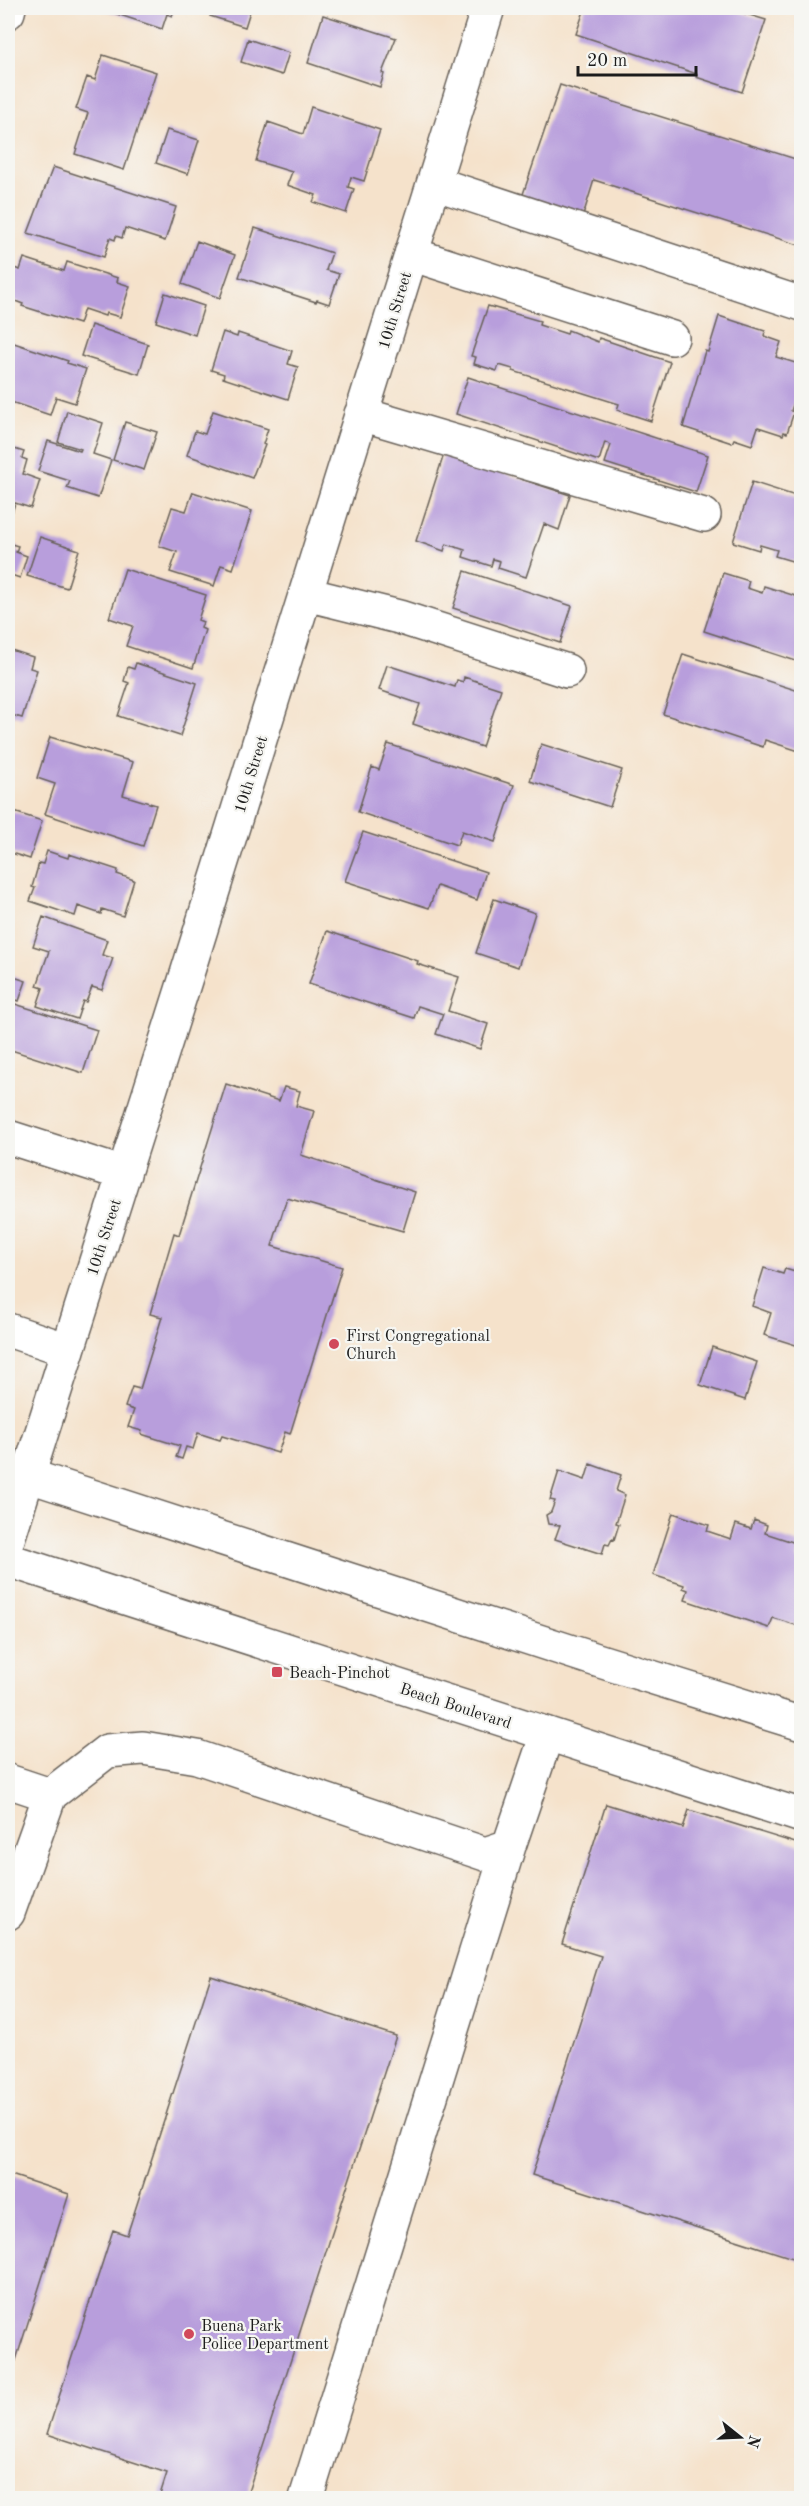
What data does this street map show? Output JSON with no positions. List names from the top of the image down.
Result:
{
  "streets": {
    "main road": ["10th Street", "Beach Boulevard"]
  },
  "places": {
    "other": ["First Congregational Church", "Buena Park Police Department"],
    "transit": ["Beach-Pinchot"]
  },
  "scale_bar": "20 m",
  "north": "right"
}
